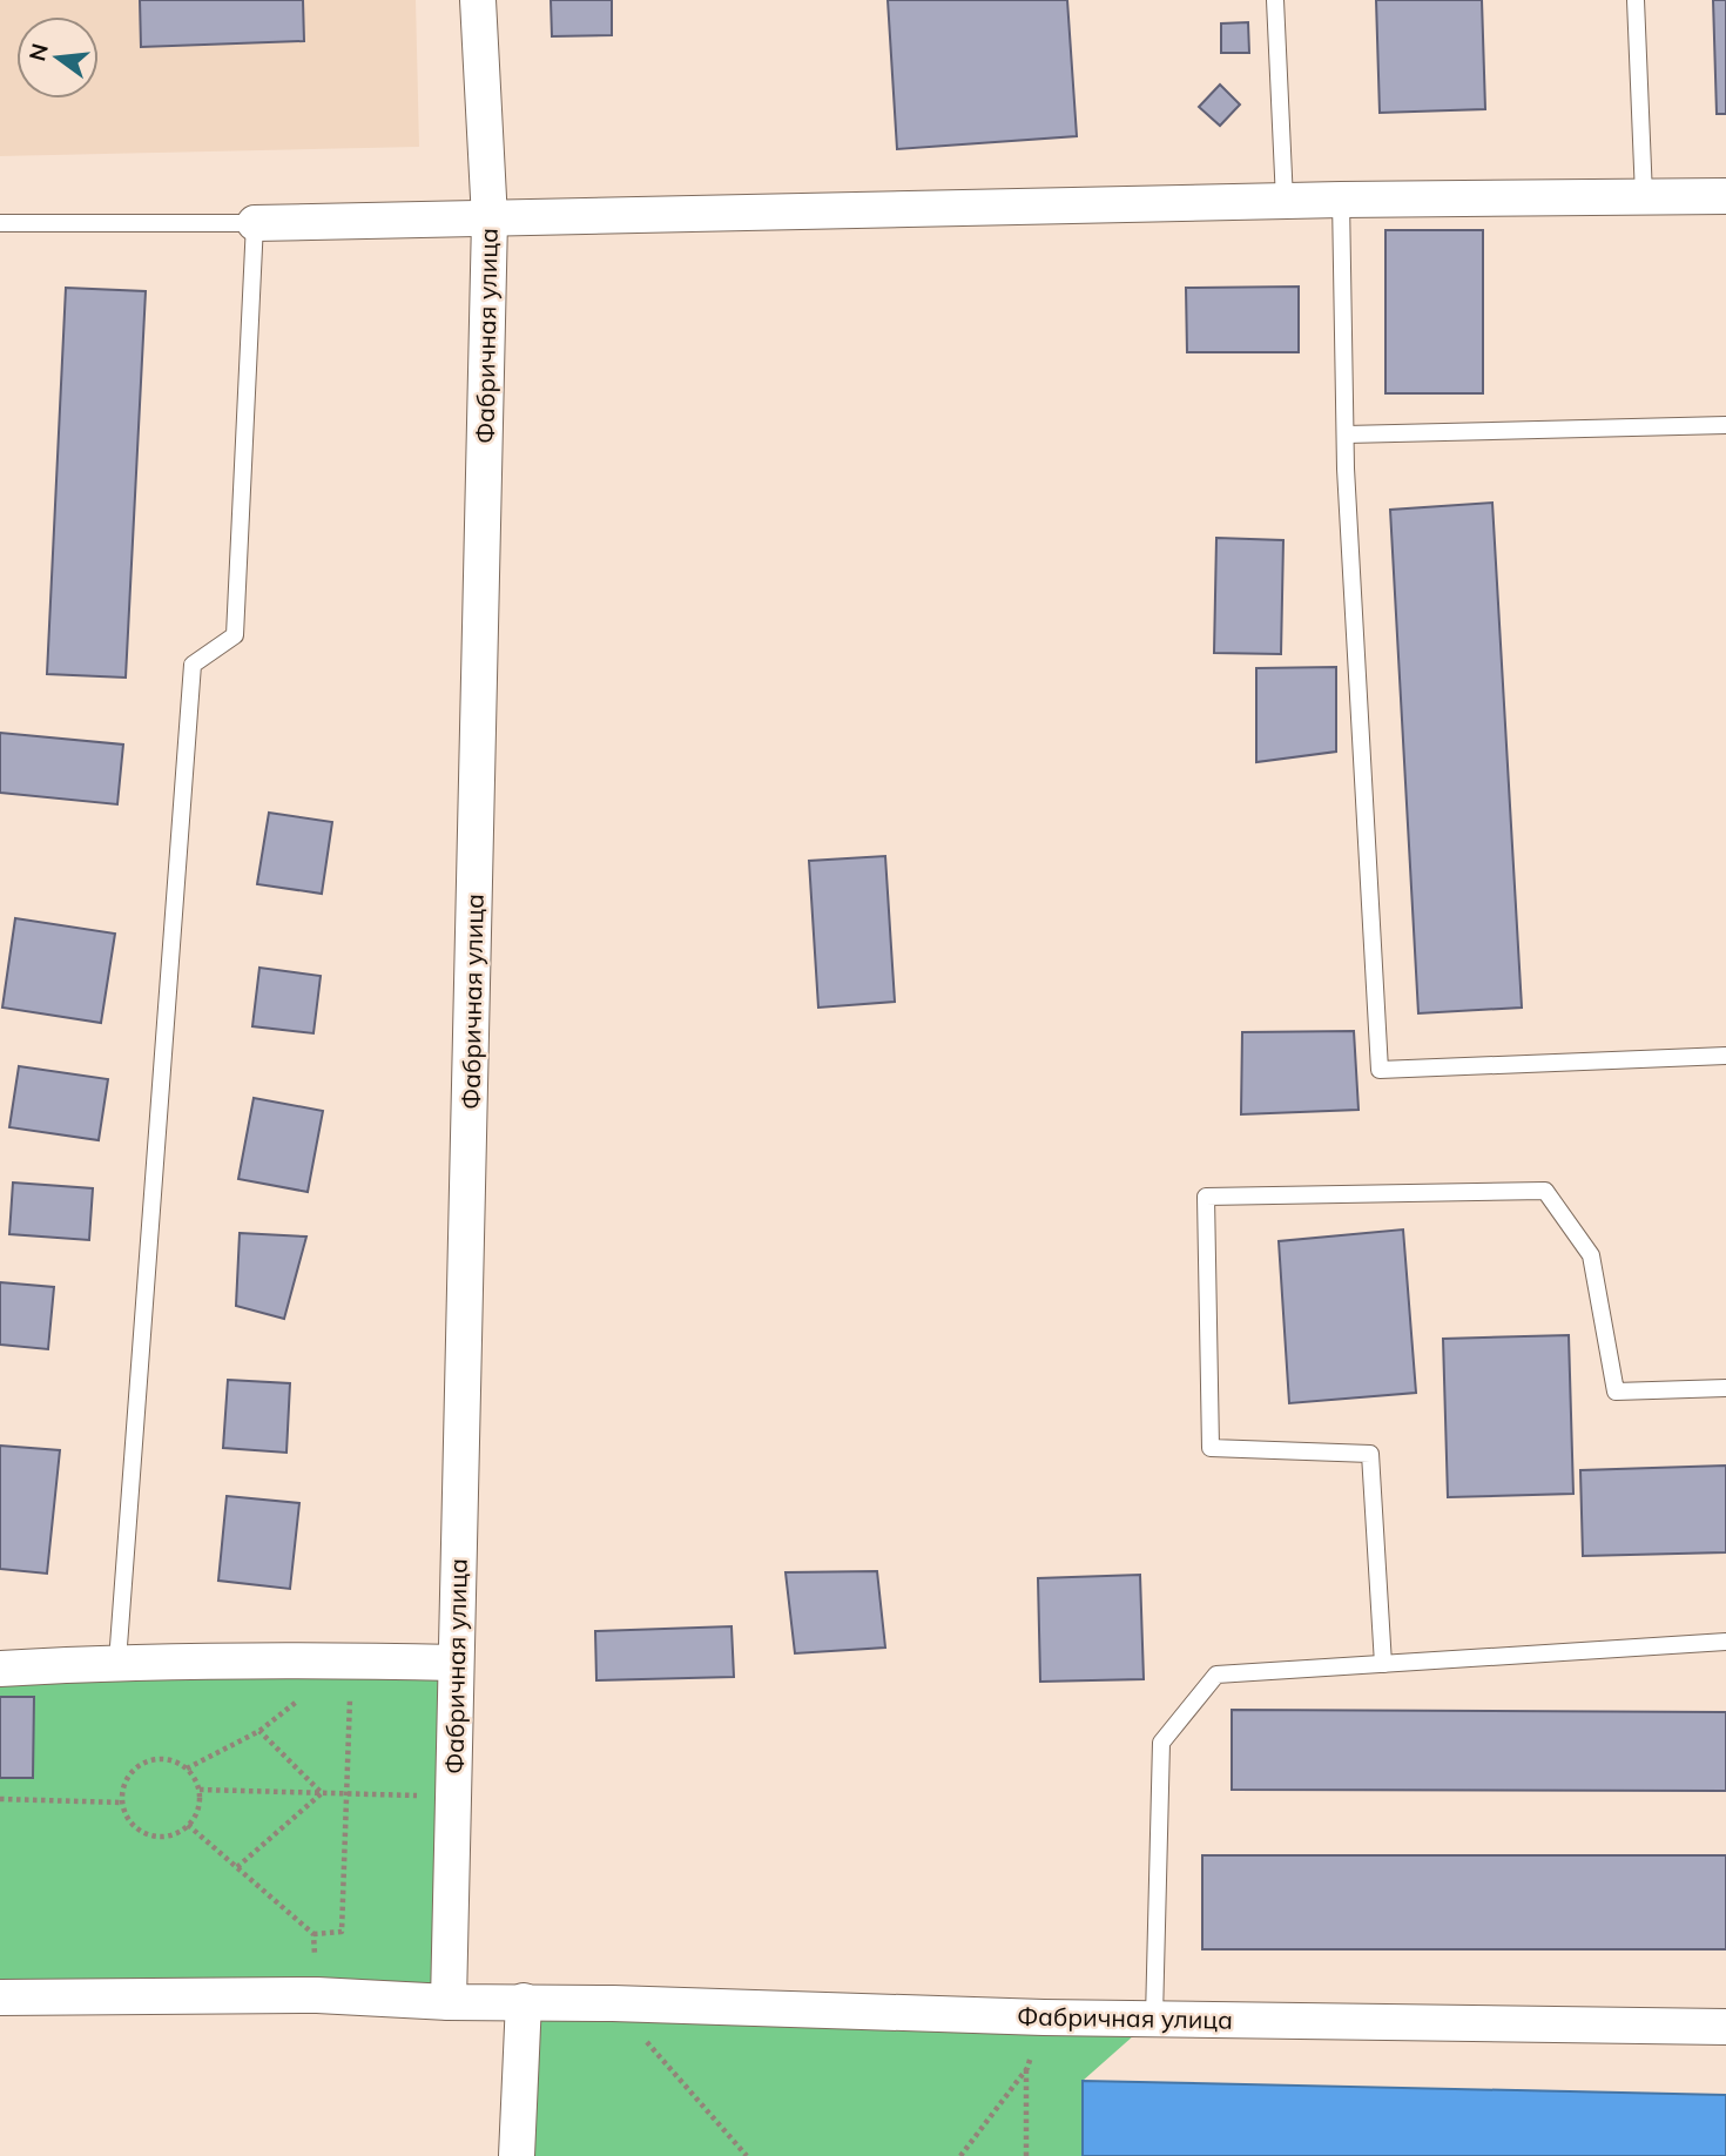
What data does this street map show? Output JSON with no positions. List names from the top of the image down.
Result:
{
  "streets": {
    "street": ["Фабричная улица"]
  },
  "north": "left"
}
